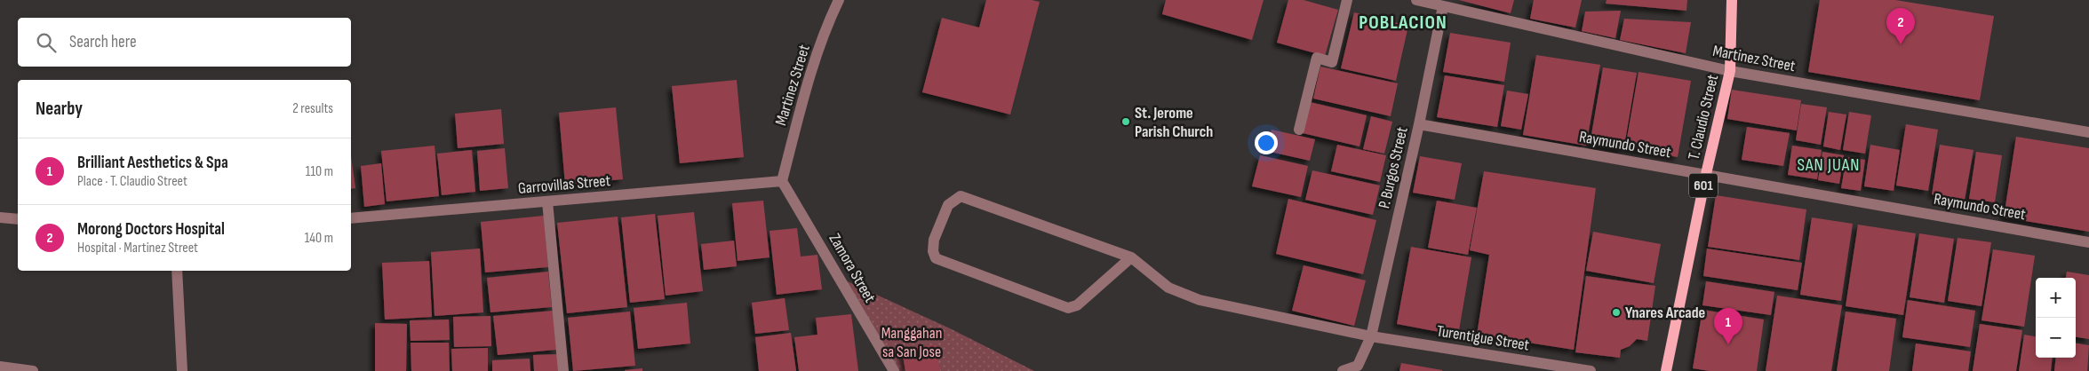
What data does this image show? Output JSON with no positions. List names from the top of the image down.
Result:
{
  "streets": {
    "main road": ["T. Claudio Street", "601"],
    "street": [
      "Martinez Street",
      "Raymundo Street",
      "P. Burgos Street",
      "Garrovillas Street",
      "Zamora Street",
      "Turentigue Street"
    ]
  },
  "crossings": [
    ["Martinez Street", "T. Claudio Street"],
    ["Martinez Street", "P. Burgos Street"],
    ["Martinez Street", "Garrovillas Street"],
    ["Martinez Street", "Zamora Street"],
    ["T. Claudio Street", "Raymundo Street"],
    ["Raymundo Street", "P. Burgos Street"],
    ["P. Burgos Street", "Turentigue Street"],
    ["Garrovillas Street", "Zamora Street"]
  ],
  "districts": ["POBLACION", "SAN JUAN"],
  "parks": ["Manggahan sa San Jose"],
  "places": ["St. Jerome Parish Church", "Ynares Arcade"],
  "page": {
    "pins": ["2", "1"],
    "search": "Search here",
    "heading": ["Nearby", "2 results"],
    "list": [
      {
        "mark": "1",
        "name": "Brilliant Aesthetics & Spa",
        "note": "Place · T. Claudio Street",
        "value": "110 m"
      },
      {
        "mark": "2",
        "name": "Morong Doctors Hospital",
        "note": "Hospital · Martinez Street",
        "value": "140 m"
      }
    ],
    "map_buttons": ["+", "−"]
  }
}
